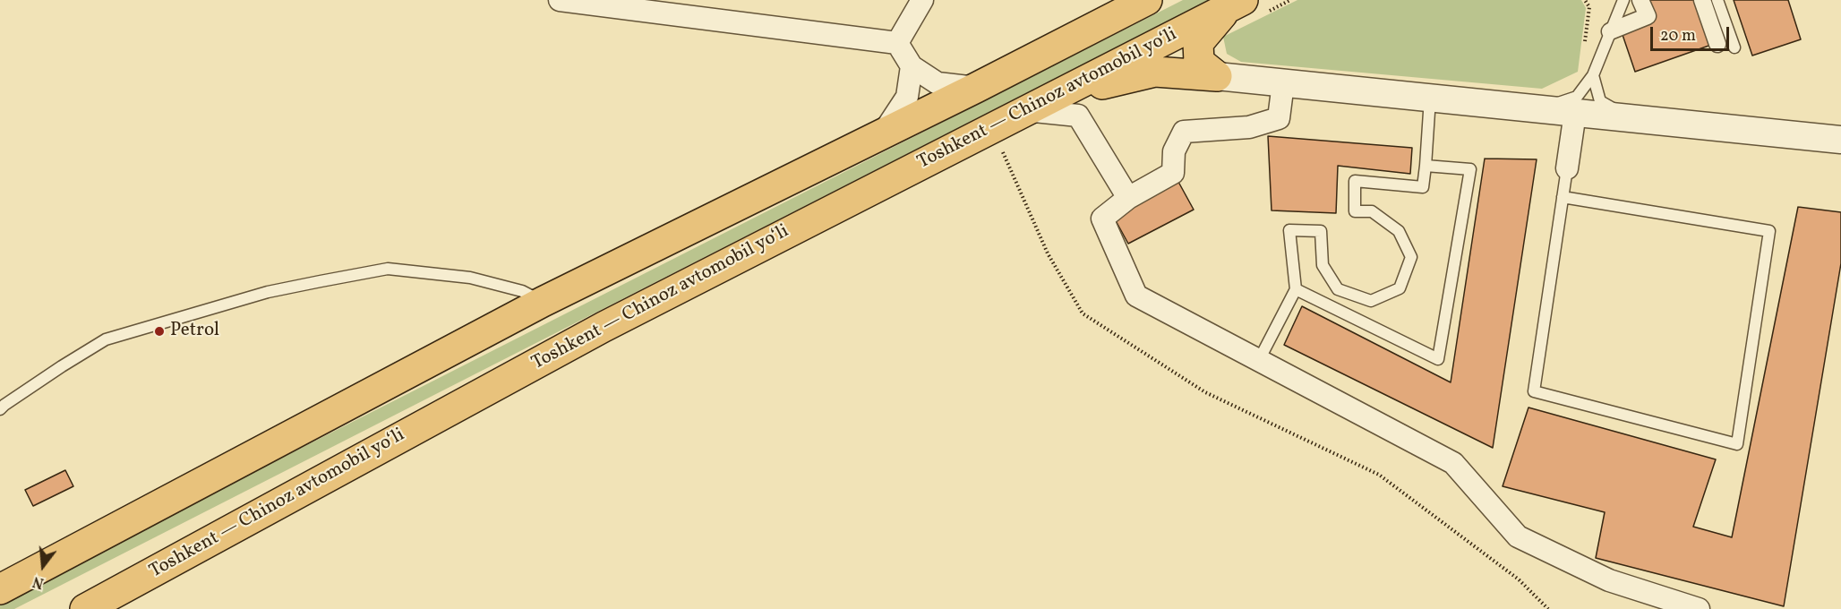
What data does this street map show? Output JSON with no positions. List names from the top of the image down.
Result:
{
  "streets": {
    "highway": ["Toshkent — Chinoz avtomobil yoʻli"]
  },
  "places": ["Petrol"],
  "scale_bar": "20 m",
  "north": "bottom"
}
